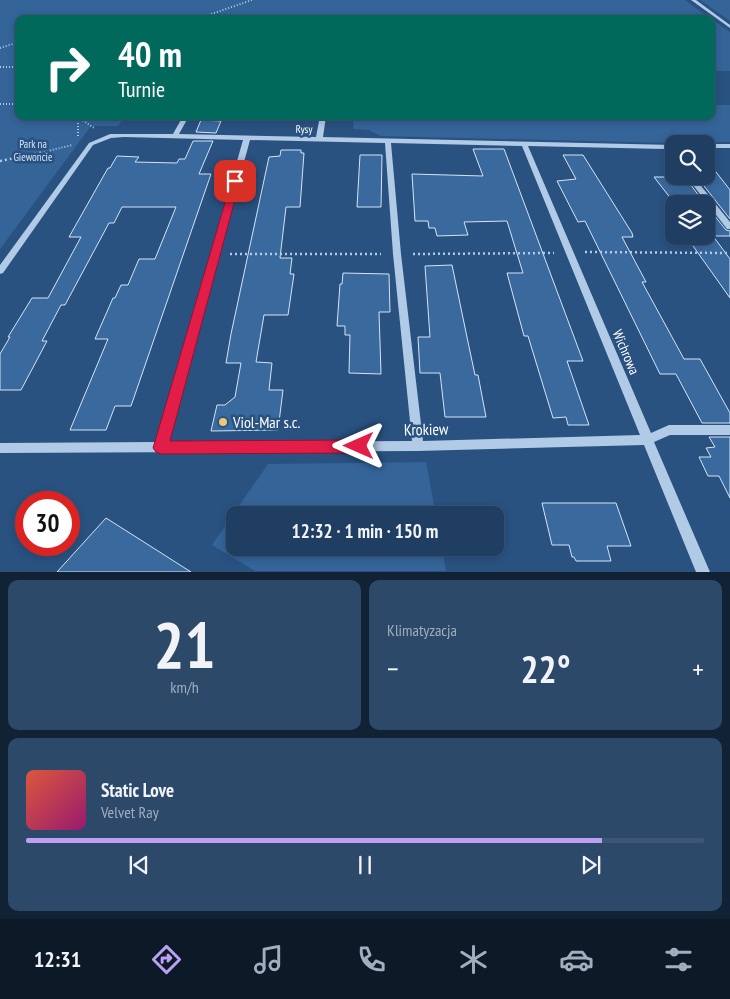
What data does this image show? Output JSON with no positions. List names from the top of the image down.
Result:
{
  "streets": {
    "street": ["Rysy", "Wichrowa", "Krokiew"]
  },
  "crossings": [
    ["Rysy", "Wichrowa"],
    ["Wichrowa", "Krokiew"]
  ],
  "parks": ["Park na Giewoncie"],
  "places": ["Viol-Mar s.c."],
  "page": {
    "turn": ["40 m", "Turnie"],
    "limit": "30",
    "trip": "12:32 · 1 min · 150 m",
    "tile": [
      ["21", "km/h"],
      "Klimatyzacja"
    ],
    "heat": ["−", "22°", "+"],
    "song": ["Static Love", "Velvet Ray"],
    "tabs": "12:31"
  }
}
